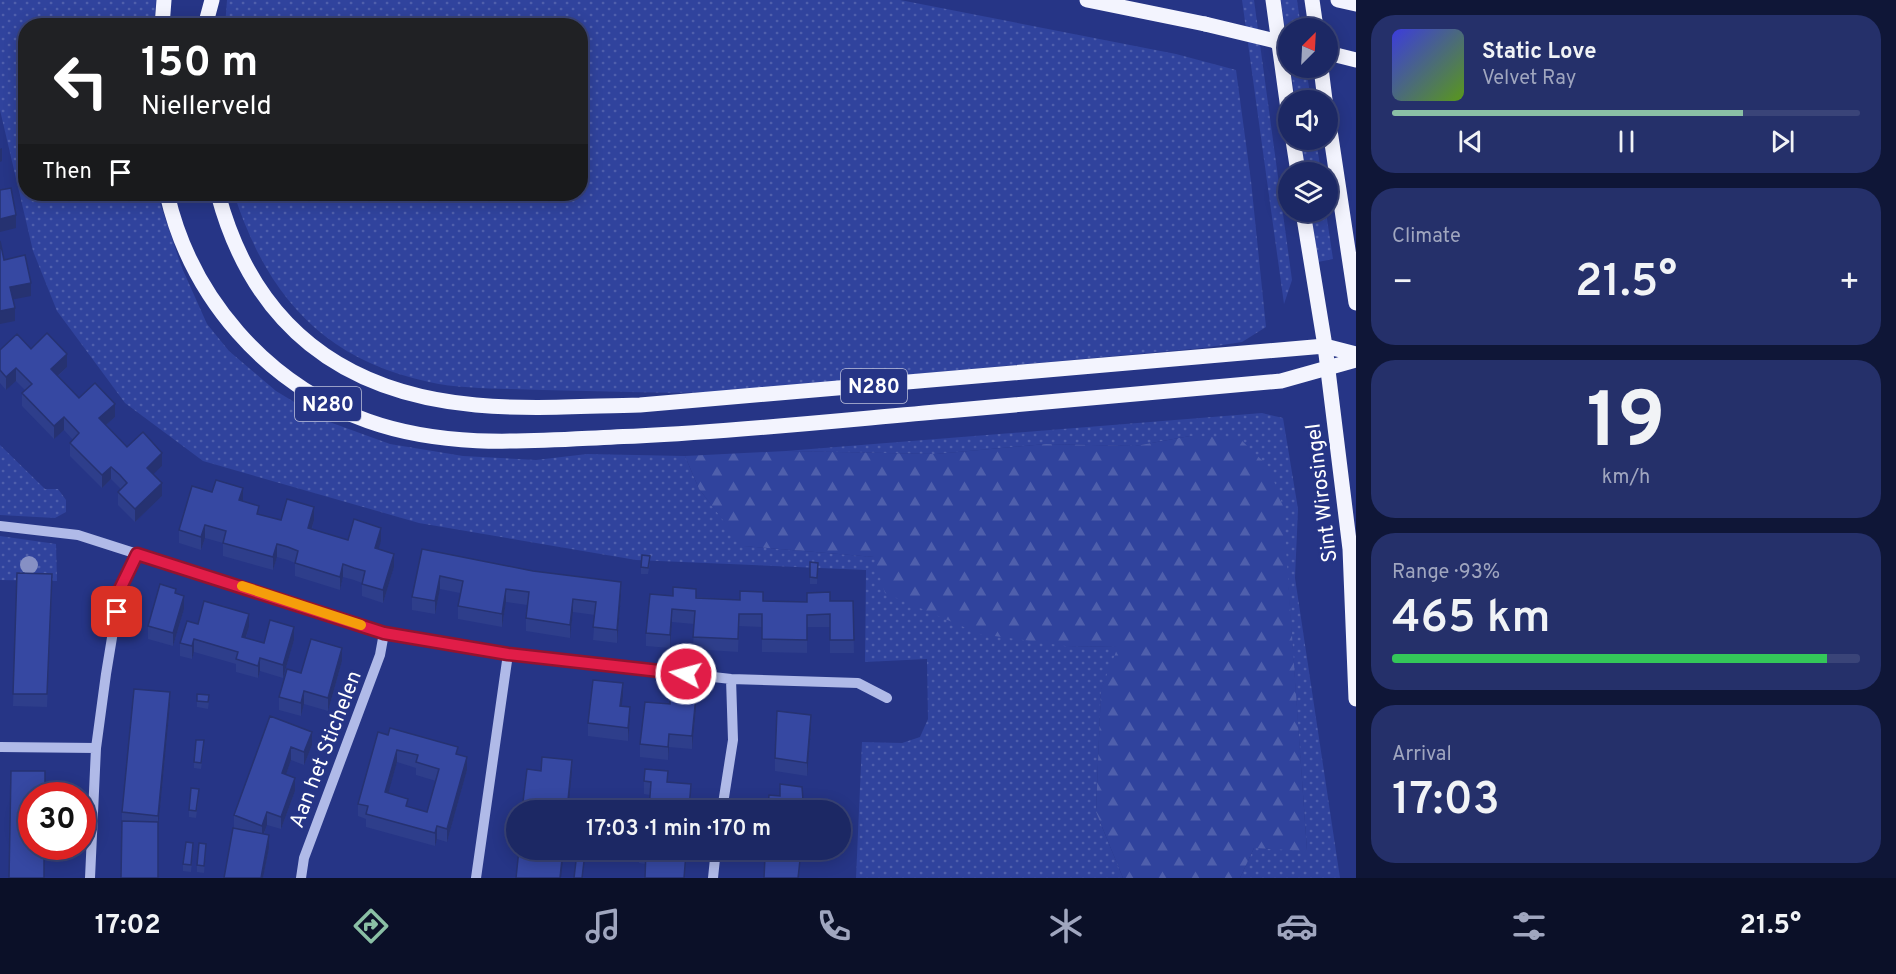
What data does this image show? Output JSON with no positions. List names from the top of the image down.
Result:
{
  "streets": {
    "main road": ["N280", "Sint Wirosingel"],
    "street": ["Aan het Stichelen"]
  },
  "crossings": [
    ["N280", "Sint Wirosingel"]
  ],
  "north": "top right",
  "page": {
    "turn": ["150 m", "Niellerveld"],
    "song": ["Static Love", "Velvet Ray"],
    "then": "Then",
    "tile": [
      "Climate",
      ["19", "km/h"],
      ["Range · 93%", "465 km"],
      ["Arrival", "17:03"]
    ],
    "heat": ["−", "21.5°", "+"],
    "limit": "30",
    "trip": "17:03 · 1 min · 170 m",
    "tabs": ["17:02", "21.5°"]
  }
}
